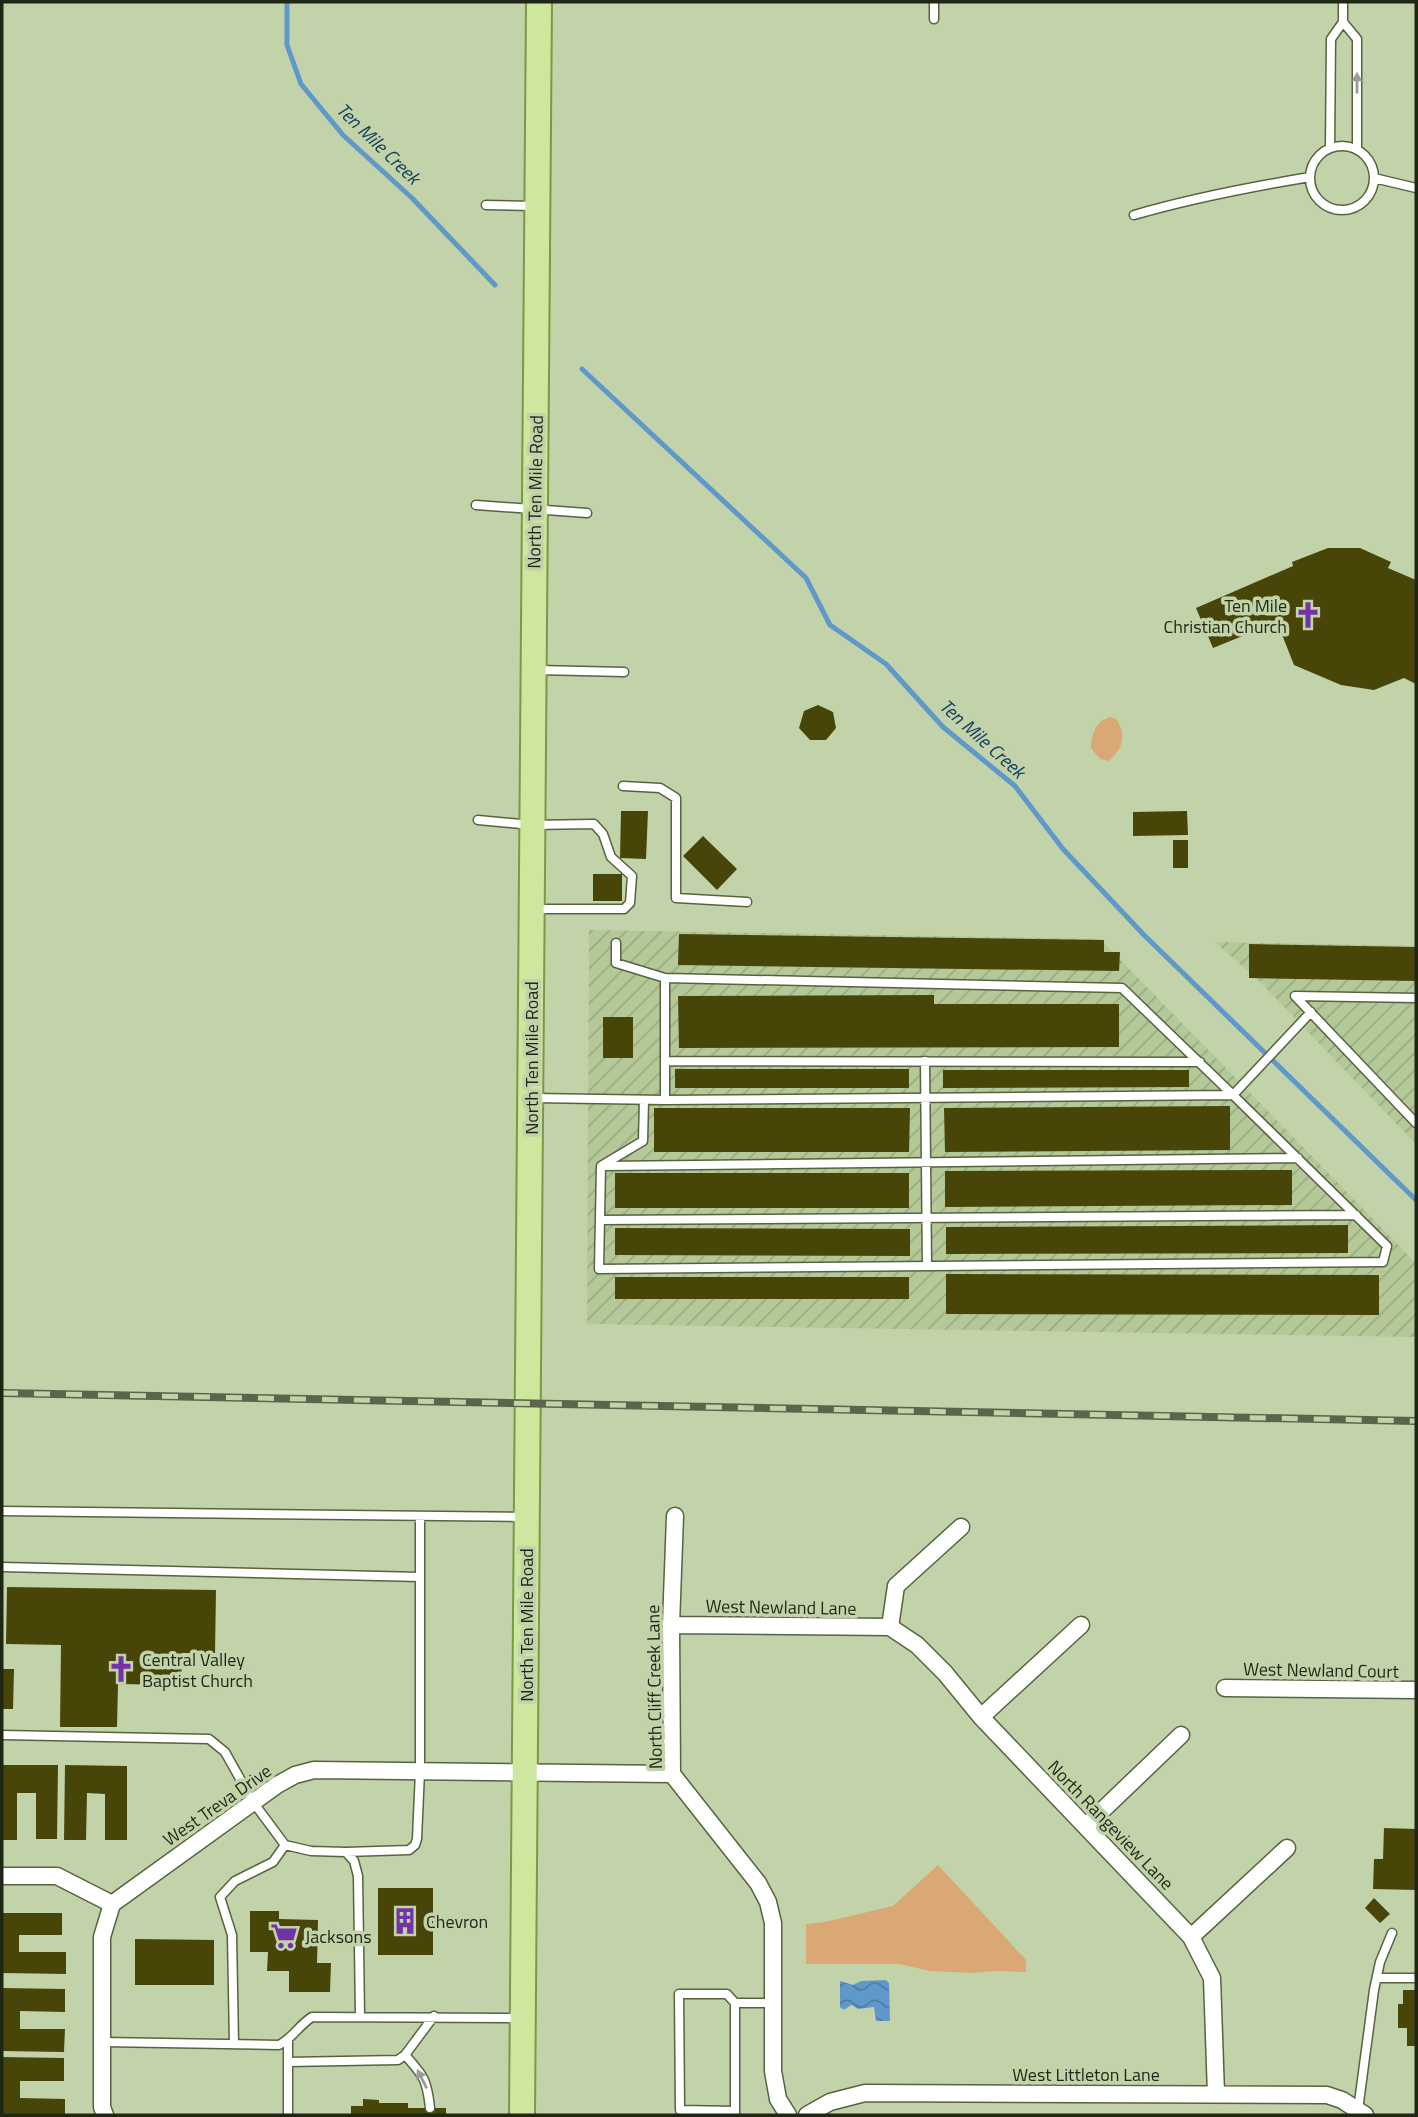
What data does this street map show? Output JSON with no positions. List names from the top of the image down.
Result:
{
  "streets": {
    "main road": ["North Ten Mile Road"],
    "street": [
      "West Newland Lane",
      "West Newland Court",
      "North Cliff Creek Lane",
      "West Treva Drive",
      "North Rangeview Lane",
      "West Littleton Lane"
    ]
  },
  "crossings": [
    ["North Ten Mile Road", "West Treva Drive"],
    ["West Newland Lane", "North Cliff Creek Lane"],
    ["West Newland Lane", "North Rangeview Lane"],
    ["North Cliff Creek Lane", "West Treva Drive"],
    ["North Rangeview Lane", "West Littleton Lane"]
  ],
  "water": ["Ten Mile Creek"],
  "places": {
    "church": ["Ten Mile Christian Church", "Central Valley Baptist Church"],
    "building": ["Chevron"],
    "supermarket": ["Jacksons"]
  }
}
